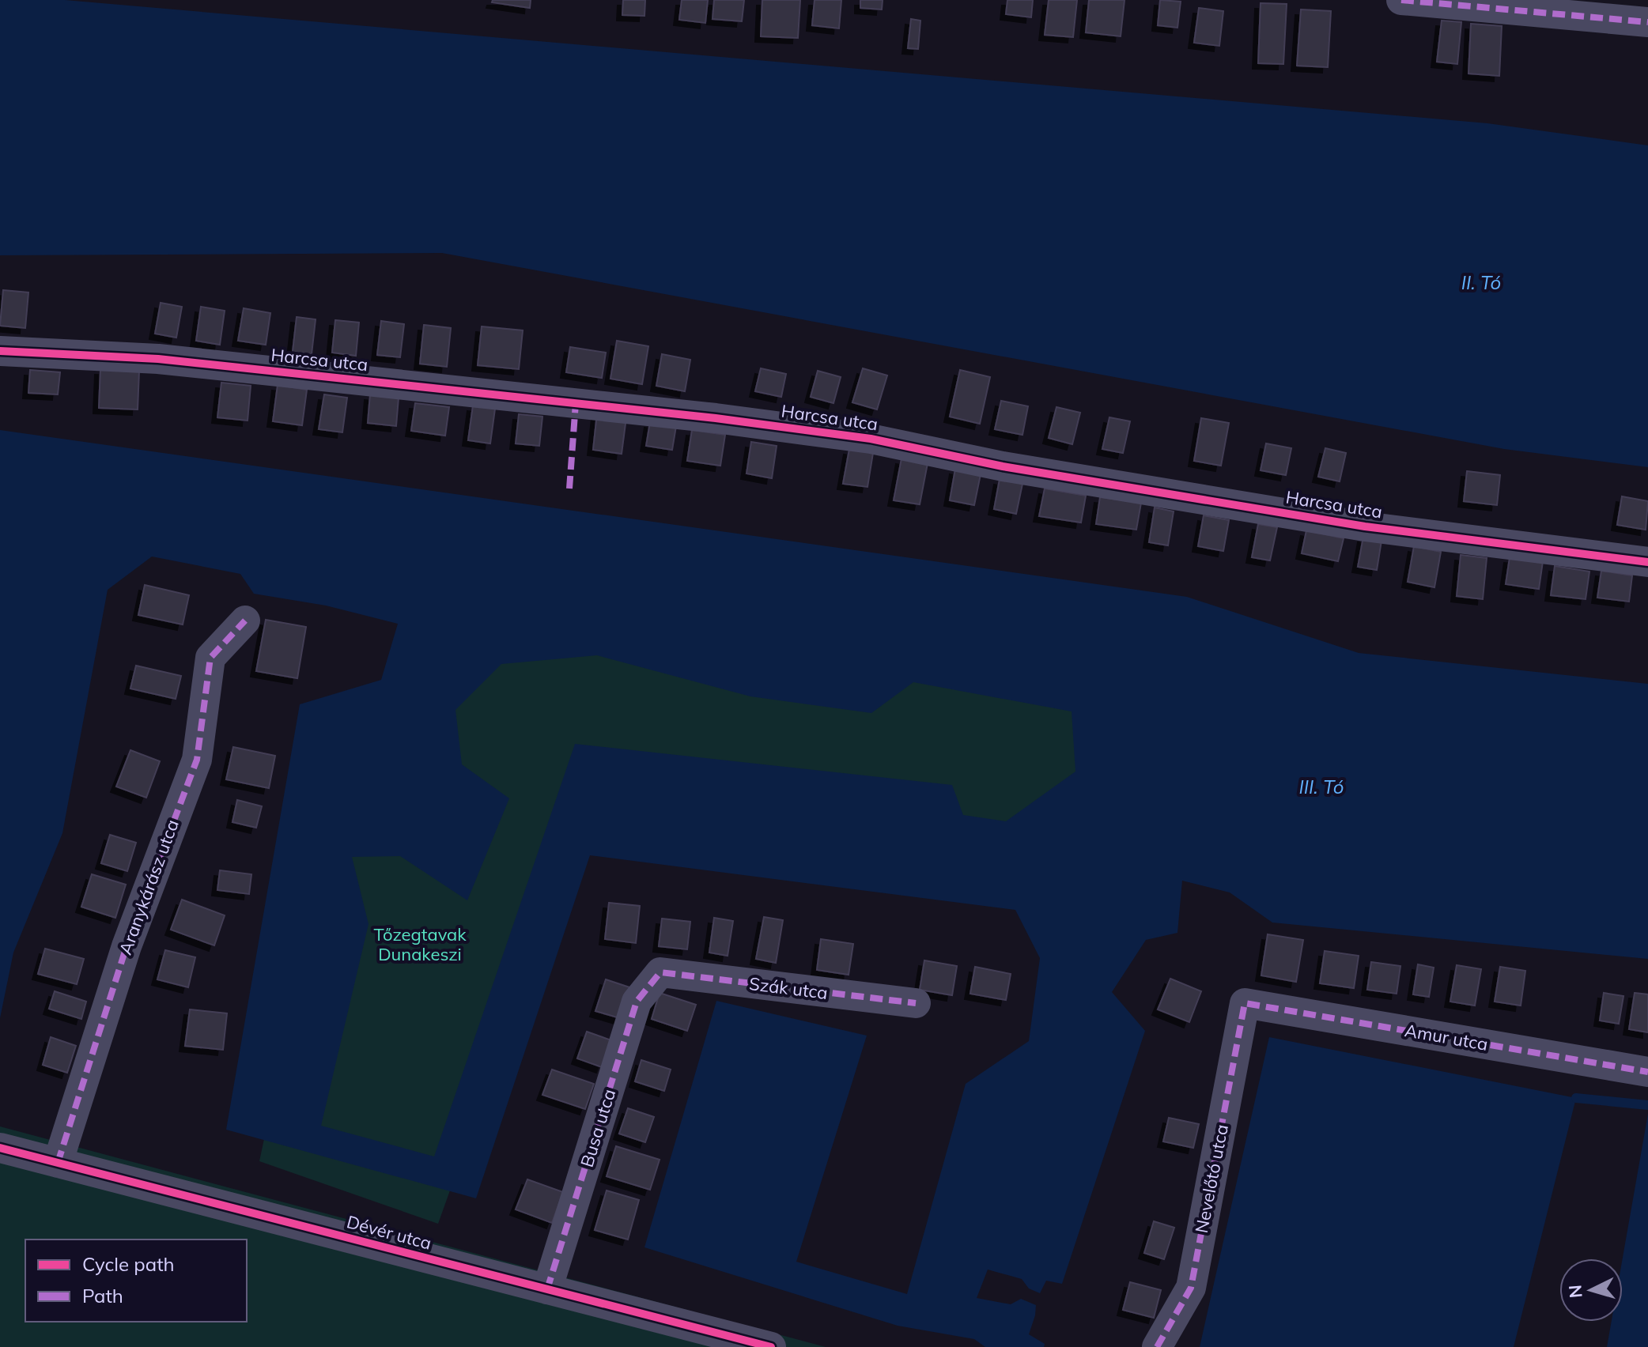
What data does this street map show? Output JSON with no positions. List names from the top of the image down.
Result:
{
  "streets": {
    "street": [
      "Harcsa utca",
      "Aranykárász utca",
      "Szák utca",
      "Amur utca",
      "Busa utca",
      "Nevelőtó utca",
      "Dévér utca"
    ]
  },
  "crossings": [
    ["Aranykárász utca", "Dévér utca"],
    ["Szák utca", "Busa utca"],
    ["Amur utca", "Nevelőtó utca"],
    ["Busa utca", "Dévér utca"]
  ],
  "water": ["II. Tó", "III. Tó"],
  "parks": ["Tőzegtavak Dunakeszi"],
  "legend": ["Cycle path", "Path"],
  "north": "left"
}
